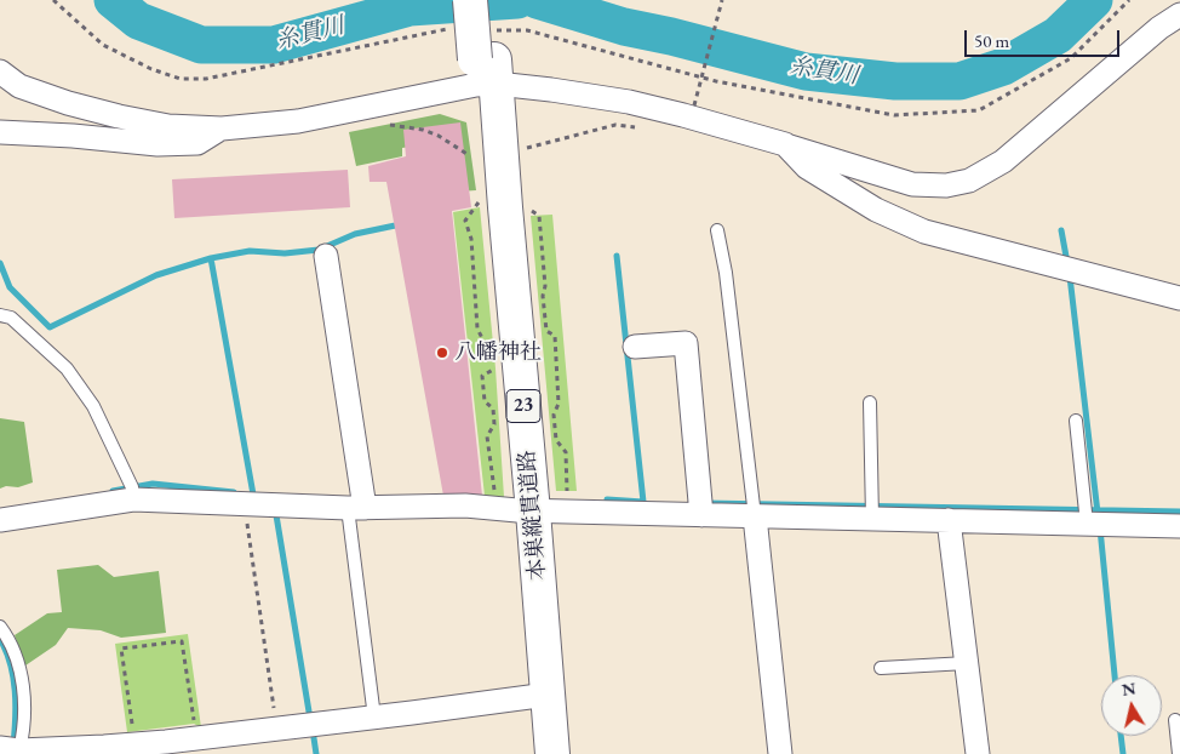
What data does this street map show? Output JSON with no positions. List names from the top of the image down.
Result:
{
  "streets": {
    "main road": ["23", "本巣縦貫道路"]
  },
  "crossings": [
    ["23", "本巣縦貫道路"]
  ],
  "water": ["糸貫川"],
  "places": ["八幡神社"],
  "scale_bar": "50 m",
  "north": "top"
}
